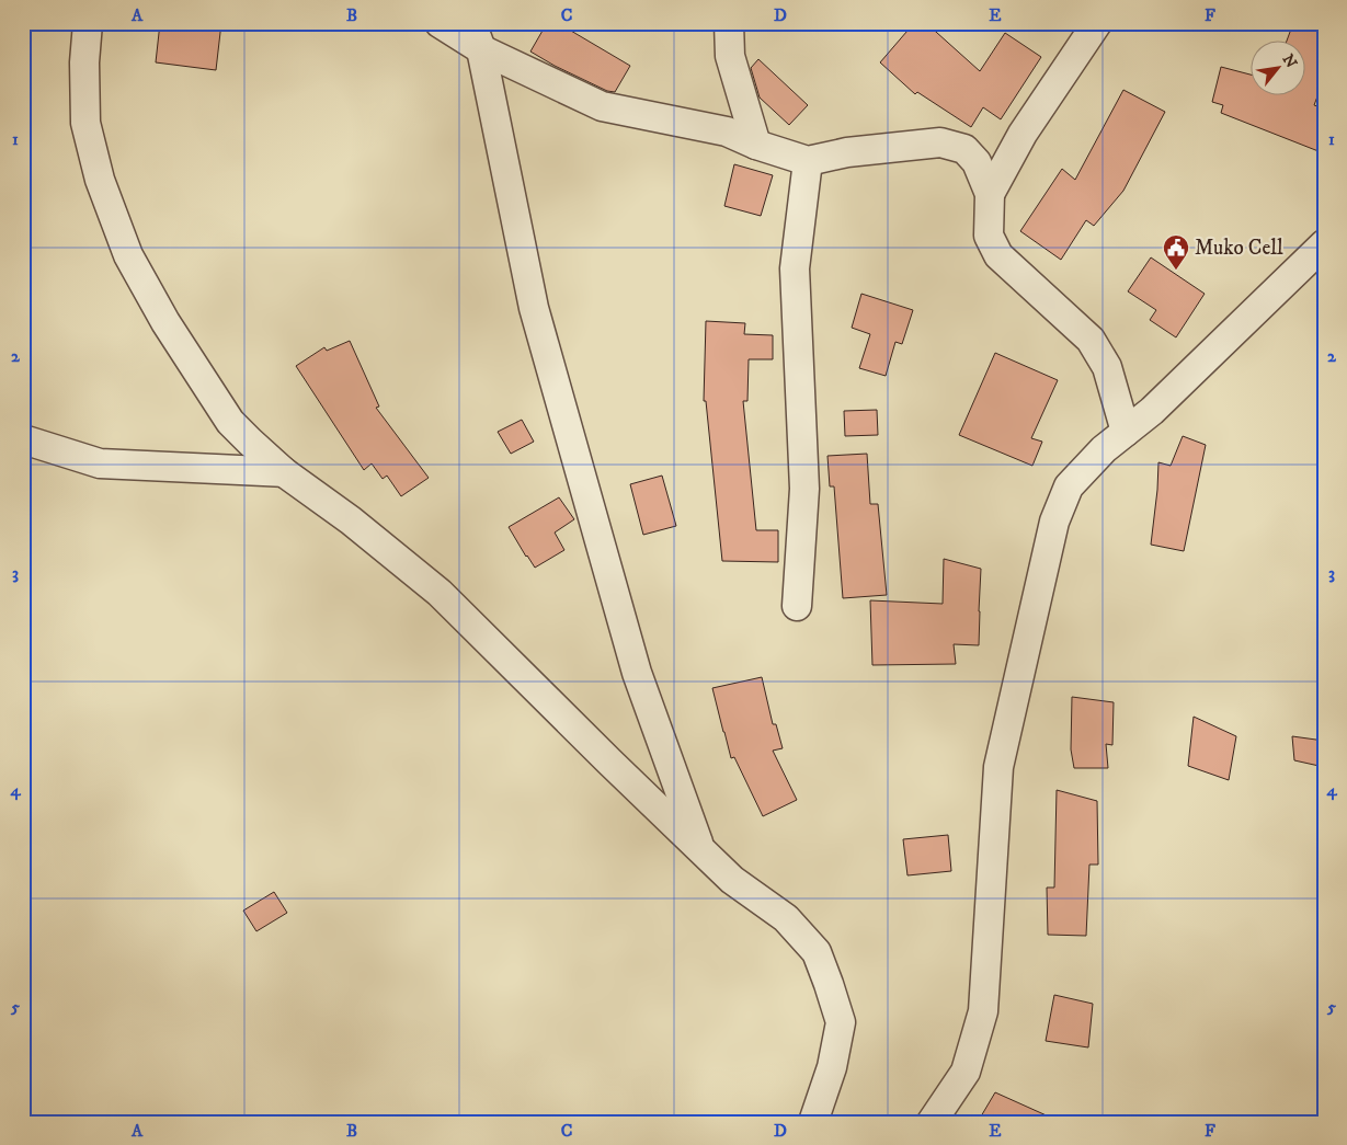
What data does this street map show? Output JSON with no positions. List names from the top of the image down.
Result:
{
  "places": {
    "public building": ["Muko Cell"]
  },
  "north": "top right",
  "grid": {
    "columns": [
      "A",
      "B",
      "C",
      "D",
      "E",
      "F"
    ],
    "rows": [
      "1",
      "2",
      "3",
      "4",
      "5"
    ]
  }
}
